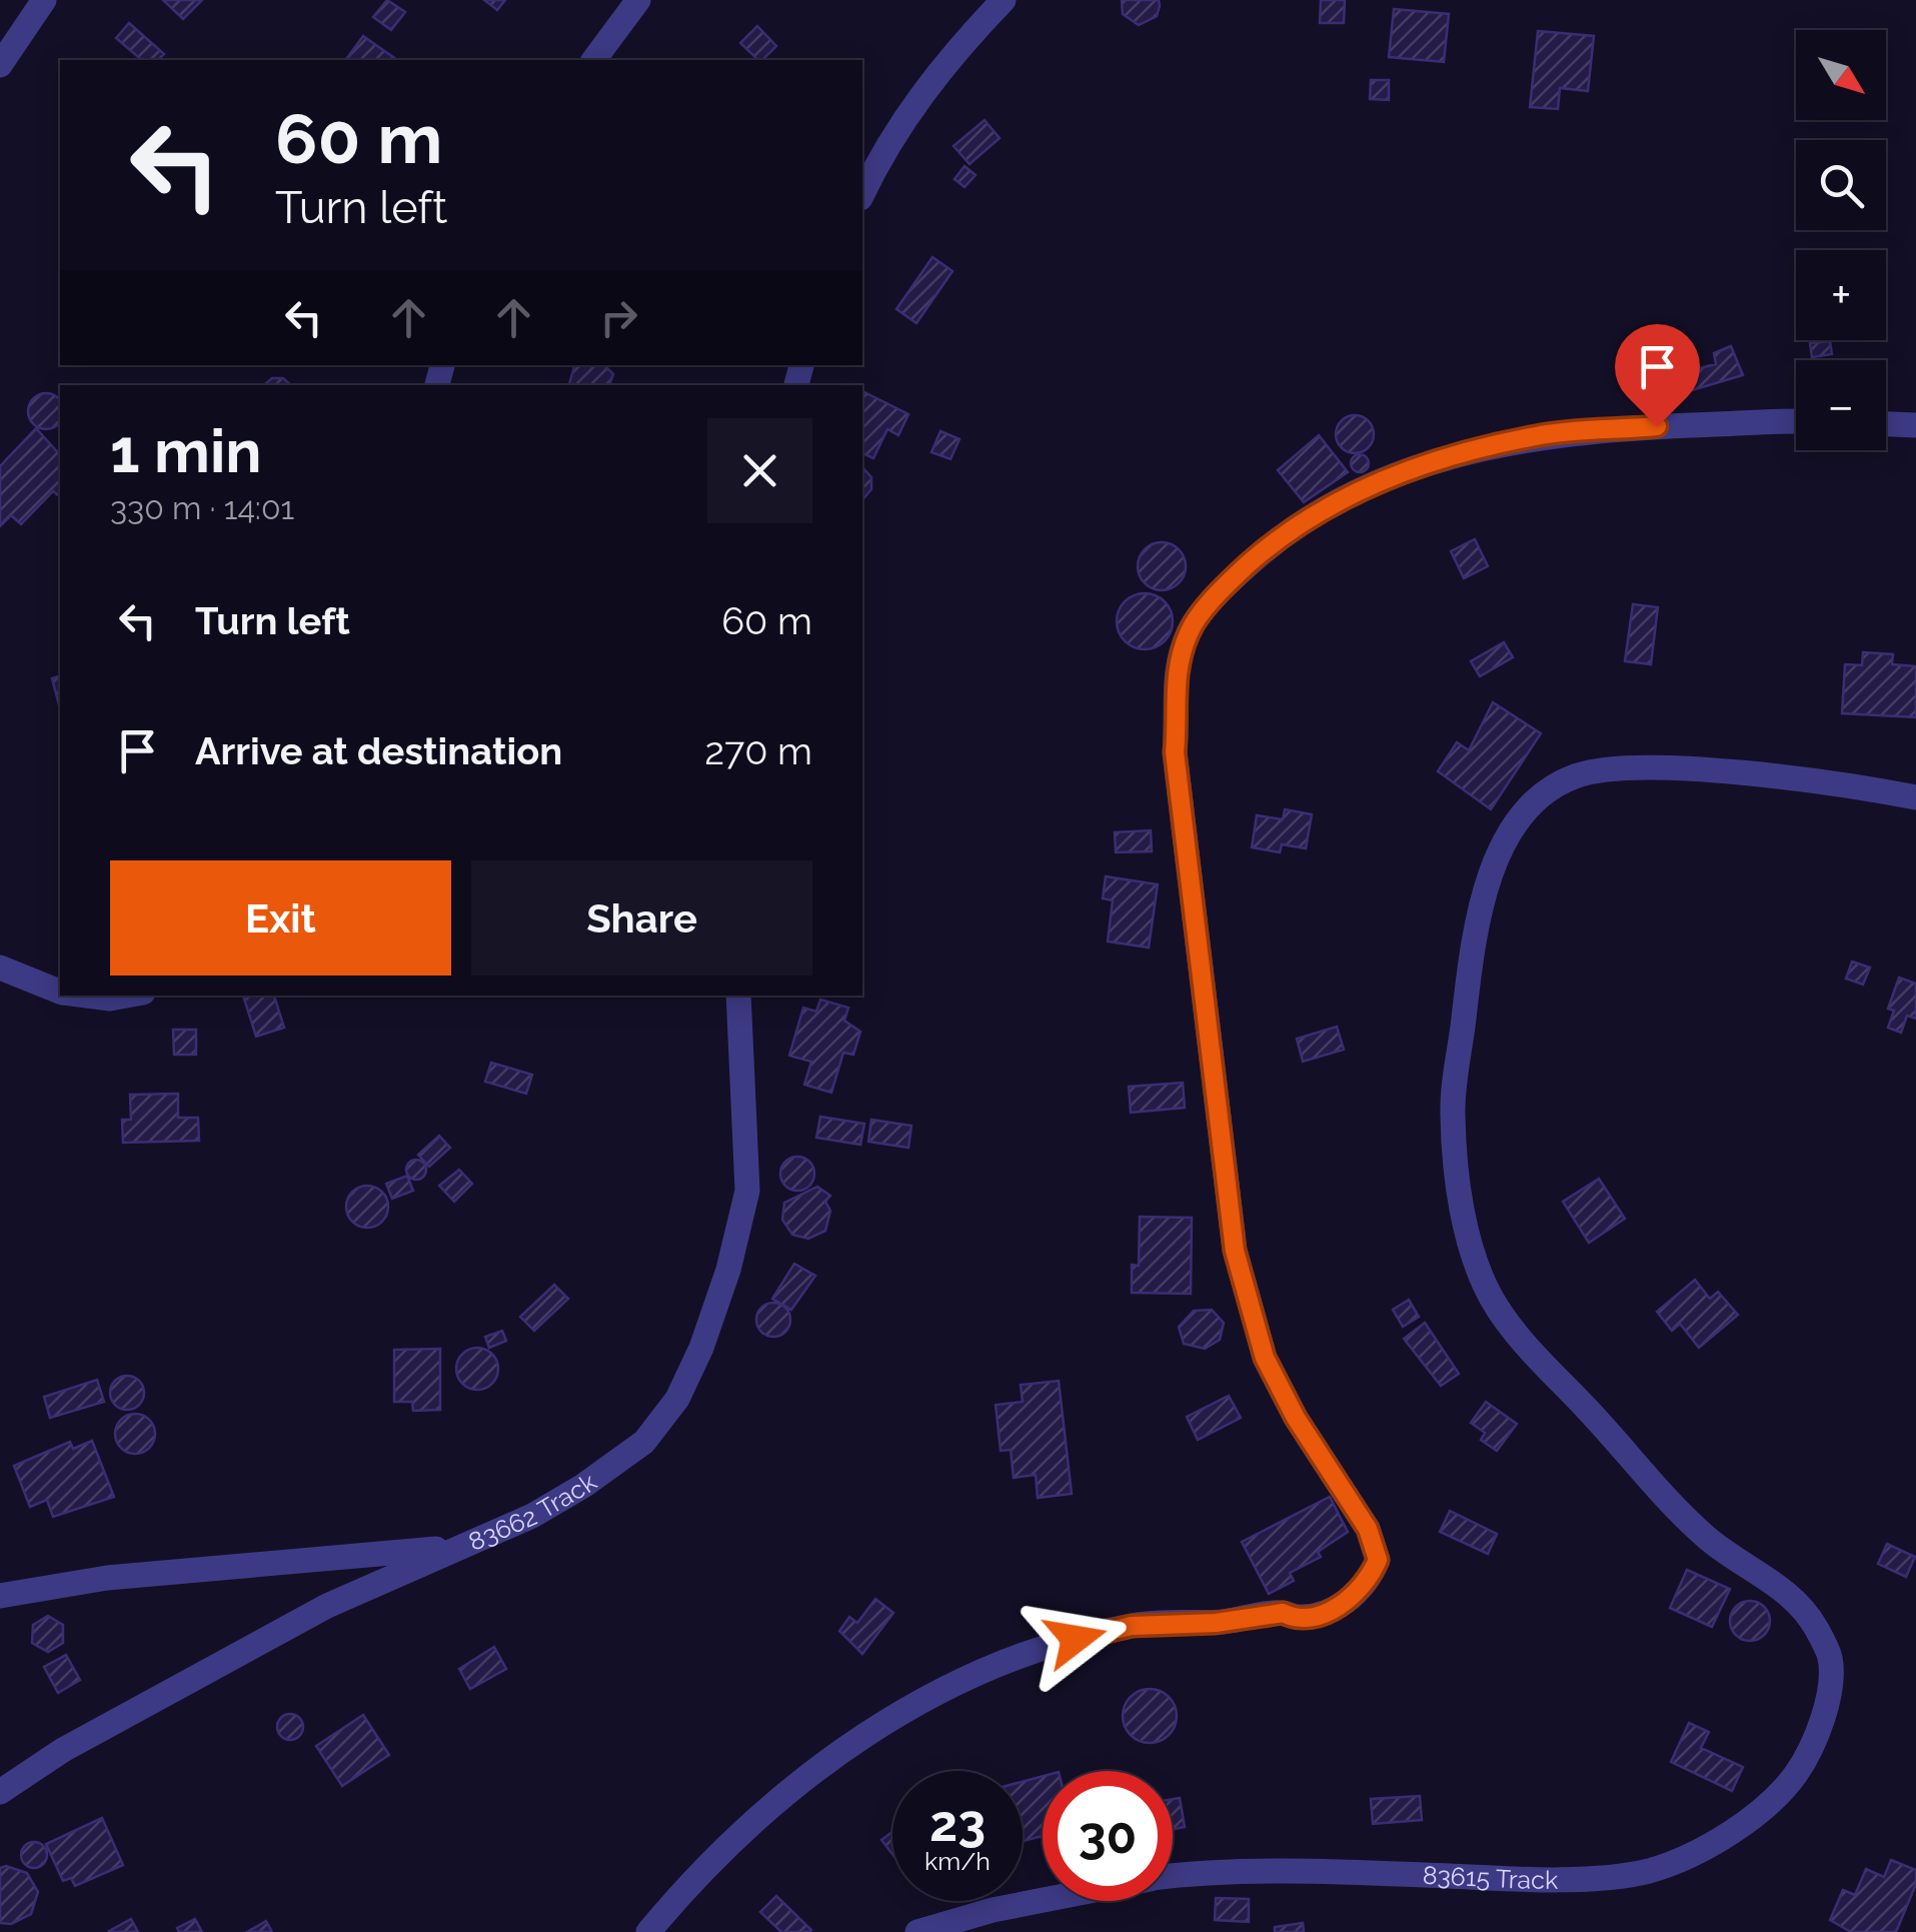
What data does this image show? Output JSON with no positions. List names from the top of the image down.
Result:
{
  "streets": {
    "street": ["83662 Track", "83615 Track"]
  },
  "north": "bottom right",
  "page": {
    "map_buttons": ["+", "−"],
    "turn": ["60 m", "Turn left"],
    "heading": ["1 min", "330 m · 14:01"],
    "list": [
      {
        "name": "Turn left",
        "value": "60 m"
      },
      {
        "name": "Arrive at destination",
        "value": "270 m"
      }
    ],
    "buttons": ["Exit", "Share"],
    "speed": "23 km/h",
    "limit": "30"
  }
}
